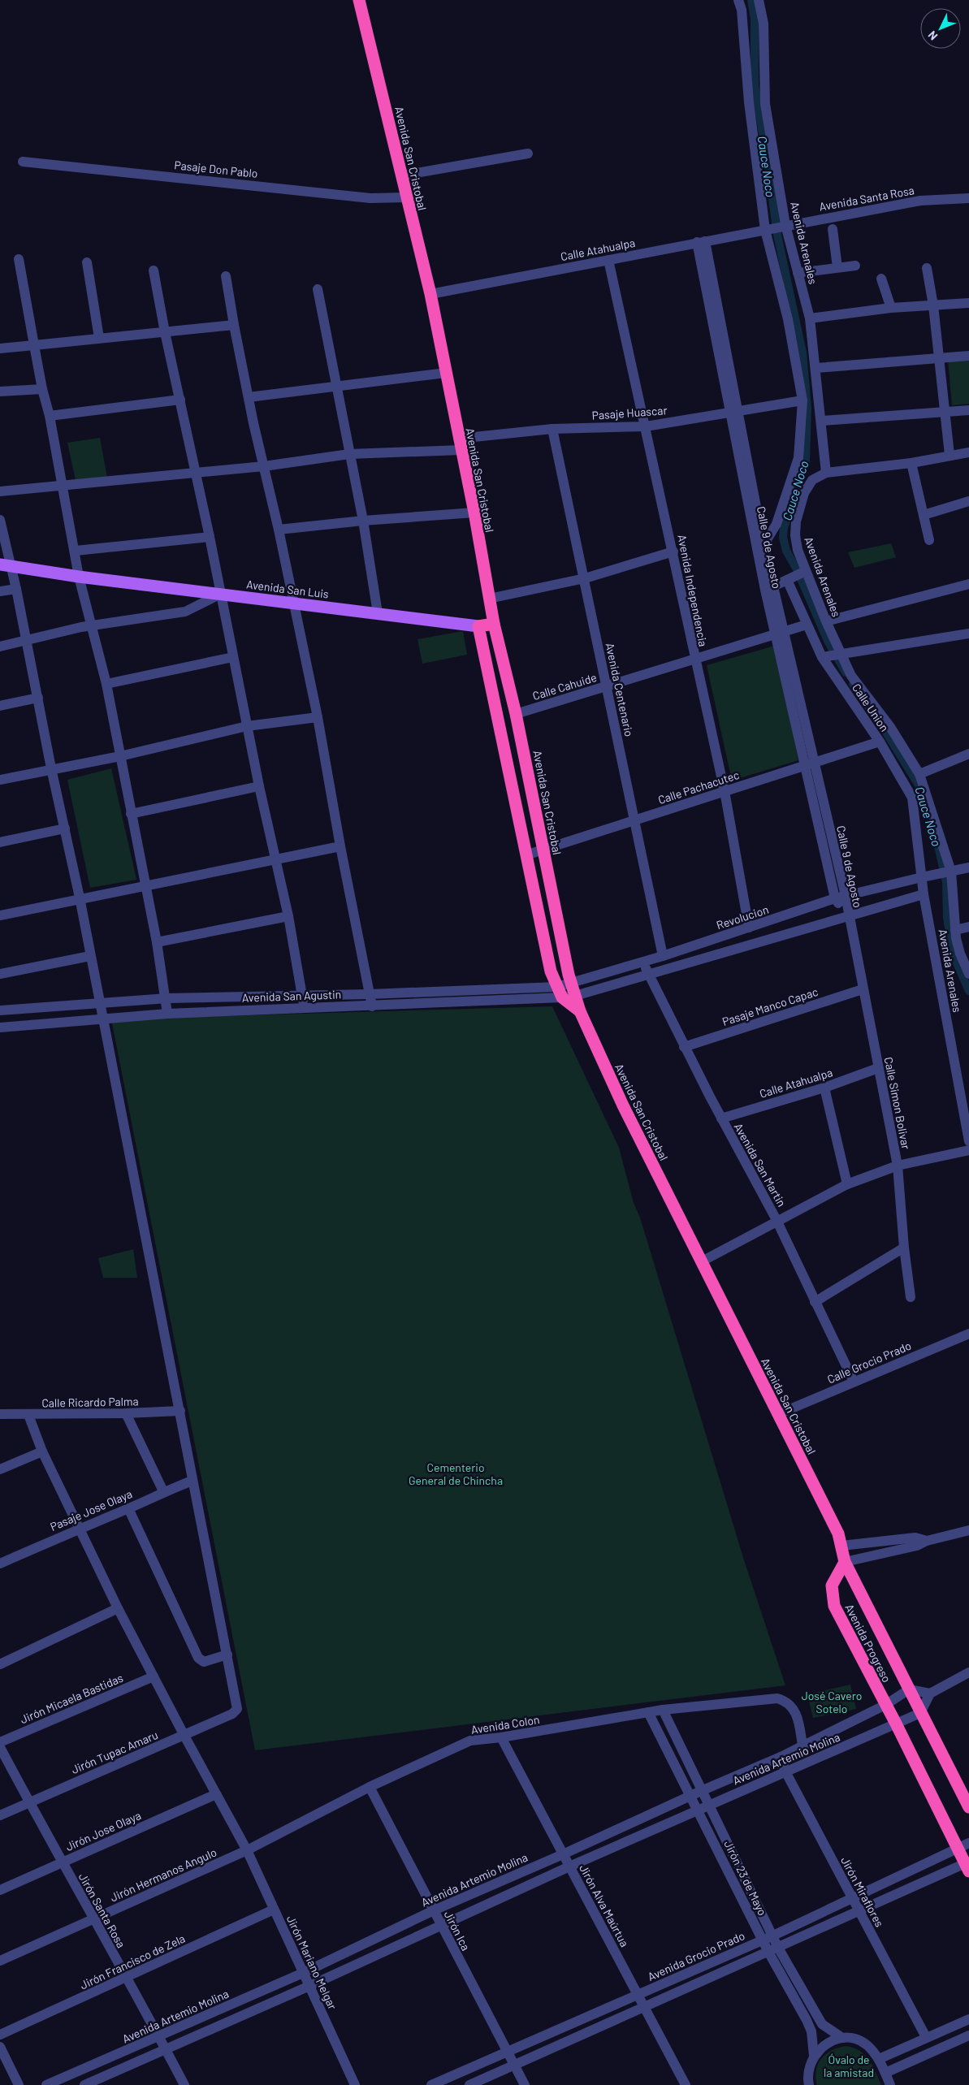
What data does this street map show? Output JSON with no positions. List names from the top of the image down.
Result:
{
  "streets": {
    "highway": ["Avenida San Cristobal", "Avenida San Luis", "Avenida Progreso"],
    "street": [
      "Pasaje Don Pablo",
      "Avenida Santa Rosa",
      "Avenida Arenales",
      "Calle Atahualpa",
      "Pasaje Huascar",
      "Calle 9 de Agosto",
      "Avenida Independencia",
      "Calle Cahuide",
      "Avenida Centenario",
      "Calle Union",
      "Calle Pachacutec",
      "Revolucion",
      "Avenida San Agustin",
      "Pasaje Manco Capac",
      "Calle Simon Bolivar",
      "Avenida San Martin",
      "Calle Grocio Prado",
      "Calle Ricardo Palma",
      "Pasaje Jose Olaya",
      "Jirón Micaela Bastidas",
      "Avenida Colon",
      "Jirón Tupac Amaru",
      "Avenida Artemio Molina",
      "Jirón Jose Olaya",
      "Jirón Hermanos Angulo",
      "Jirón 23 de Mayo",
      "Jirón Miraflores",
      "Jirón Alva Maúrtua",
      "Jirón Santa Rosa",
      "Jirón Ica",
      "Avenida Grocio Prado",
      "Jirón Francisco de Zela",
      "Jirón Mariano Melgar"
    ]
  },
  "crossings": [
    ["Avenida San Cristobal", "Pasaje Don Pablo"],
    ["Avenida San Cristobal", "Calle Atahualpa"],
    ["Avenida San Cristobal", "Pasaje Huascar"],
    ["Avenida San Cristobal", "Avenida San Luis"],
    ["Avenida San Cristobal", "Calle Cahuide"],
    ["Avenida San Cristobal", "Calle Pachacutec"],
    ["Avenida San Cristobal", "Revolucion"],
    ["Avenida San Cristobal", "Avenida San Agustin"],
    ["Avenida San Cristobal", "Calle Grocio Prado"],
    ["Avenida San Cristobal", "Avenida Progreso"],
    ["Avenida Santa Rosa", "Avenida Arenales"],
    ["Avenida Santa Rosa", "Calle Atahualpa"],
    ["Avenida Arenales", "Calle Union"],
    ["Avenida Arenales", "Revolucion"],
    ["Calle Atahualpa", "Calle 9 de Agosto"],
    ["Calle Atahualpa", "Avenida Independencia"],
    ["Calle Atahualpa", "Calle Simon Bolivar"],
    ["Calle Atahualpa", "Avenida San Martin"],
    ["Pasaje Huascar", "Calle 9 de Agosto"],
    ["Pasaje Huascar", "Avenida Independencia"],
    ["Pasaje Huascar", "Avenida Centenario"],
    ["Calle 9 de Agosto", "Calle Cahuide"],
    ["Calle 9 de Agosto", "Calle Pachacutec"],
    ["Calle 9 de Agosto", "Revolucion"],
    ["Calle 9 de Agosto", "Calle Simon Bolivar"],
    ["Avenida Independencia", "Calle Cahuide"],
    ["Avenida Independencia", "Calle Pachacutec"],
    ["Avenida Independencia", "Revolucion"],
    ["Calle Cahuide", "Avenida Centenario"],
    ["Calle Cahuide", "Calle Union"],
    ["Avenida Centenario", "Calle Pachacutec"],
    ["Avenida Centenario", "Revolucion"],
    ["Calle Union", "Calle Pachacutec"],
    ["Calle Union", "Revolucion"],
    ["Revolucion", "Avenida San Agustin"],
    ["Revolucion", "Avenida San Martin"],
    ["Pasaje Manco Capac", "Calle Simon Bolivar"],
    ["Pasaje Manco Capac", "Avenida San Martin"],
    ["Avenida San Martin", "Calle Grocio Prado"],
    ["Calle Ricardo Palma", "Jirón Mariano Melgar"],
    ["Pasaje Jose Olaya", "Jirón Mariano Melgar"],
    ["Avenida Progreso", "Avenida Artemio Molina"],
    ["Avenida Progreso", "Avenida Grocio Prado"],
    ["Jirón Micaela Bastidas", "Jirón Mariano Melgar"],
    ["Avenida Colon", "Avenida Artemio Molina"],
    ["Avenida Colon", "Jirón Hermanos Angulo"],
    ["Avenida Colon", "Jirón 23 de Mayo"],
    ["Avenida Colon", "Jirón Alva Maúrtua"],
    ["Avenida Colon", "Jirón Ica"],
    ["Avenida Colon", "Jirón Mariano Melgar"],
    ["Jirón Tupac Amaru", "Jirón Santa Rosa"],
    ["Jirón Tupac Amaru", "Jirón Mariano Melgar"],
    ["Avenida Artemio Molina", "Jirón 23 de Mayo"],
    ["Avenida Artemio Molina", "Jirón Miraflores"],
    ["Avenida Artemio Molina", "Jirón Alva Maúrtua"],
    ["Avenida Artemio Molina", "Jirón Santa Rosa"],
    ["Avenida Artemio Molina", "Jirón Ica"],
    ["Avenida Artemio Molina", "Jirón Mariano Melgar"],
    ["Jirón Jose Olaya", "Jirón Santa Rosa"],
    ["Jirón Jose Olaya", "Jirón Mariano Melgar"],
    ["Jirón Hermanos Angulo", "Jirón Santa Rosa"],
    ["Jirón Hermanos Angulo", "Jirón Mariano Melgar"],
    ["Jirón 23 de Mayo", "Avenida Grocio Prado"],
    ["Jirón Miraflores", "Avenida Grocio Prado"],
    ["Jirón Alva Maúrtua", "Avenida Grocio Prado"],
    ["Jirón Santa Rosa", "Jirón Francisco de Zela"],
    ["Jirón Ica", "Avenida Grocio Prado"],
    ["Jirón Francisco de Zela", "Jirón Mariano Melgar"]
  ],
  "water": ["Cauce Noco"],
  "parks": ["Cementerio General de Chincha", "José Cavero Sotelo", "Óvalo de la amistad"],
  "north": "bottom left"
}
